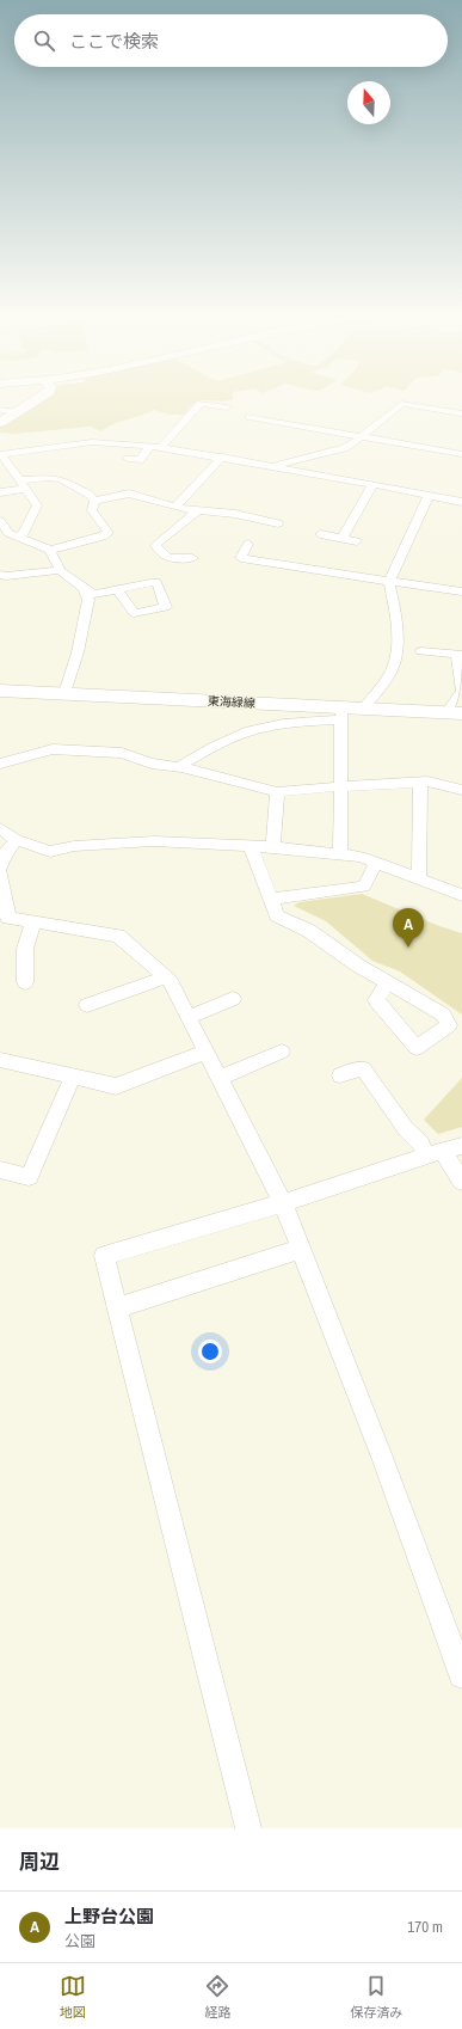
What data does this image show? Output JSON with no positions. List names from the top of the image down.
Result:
{
  "streets": {
    "street": ["東海緑線"]
  },
  "north": "top",
  "page": {
    "search": "ここで検索",
    "pins": "A",
    "heading": "周辺",
    "list": [
      {
        "mark": "A",
        "name": "上野台公園",
        "note": "公園",
        "value": "170 m"
      }
    ],
    "nav": ["地図", "経路", "保存済み"]
  }
}
